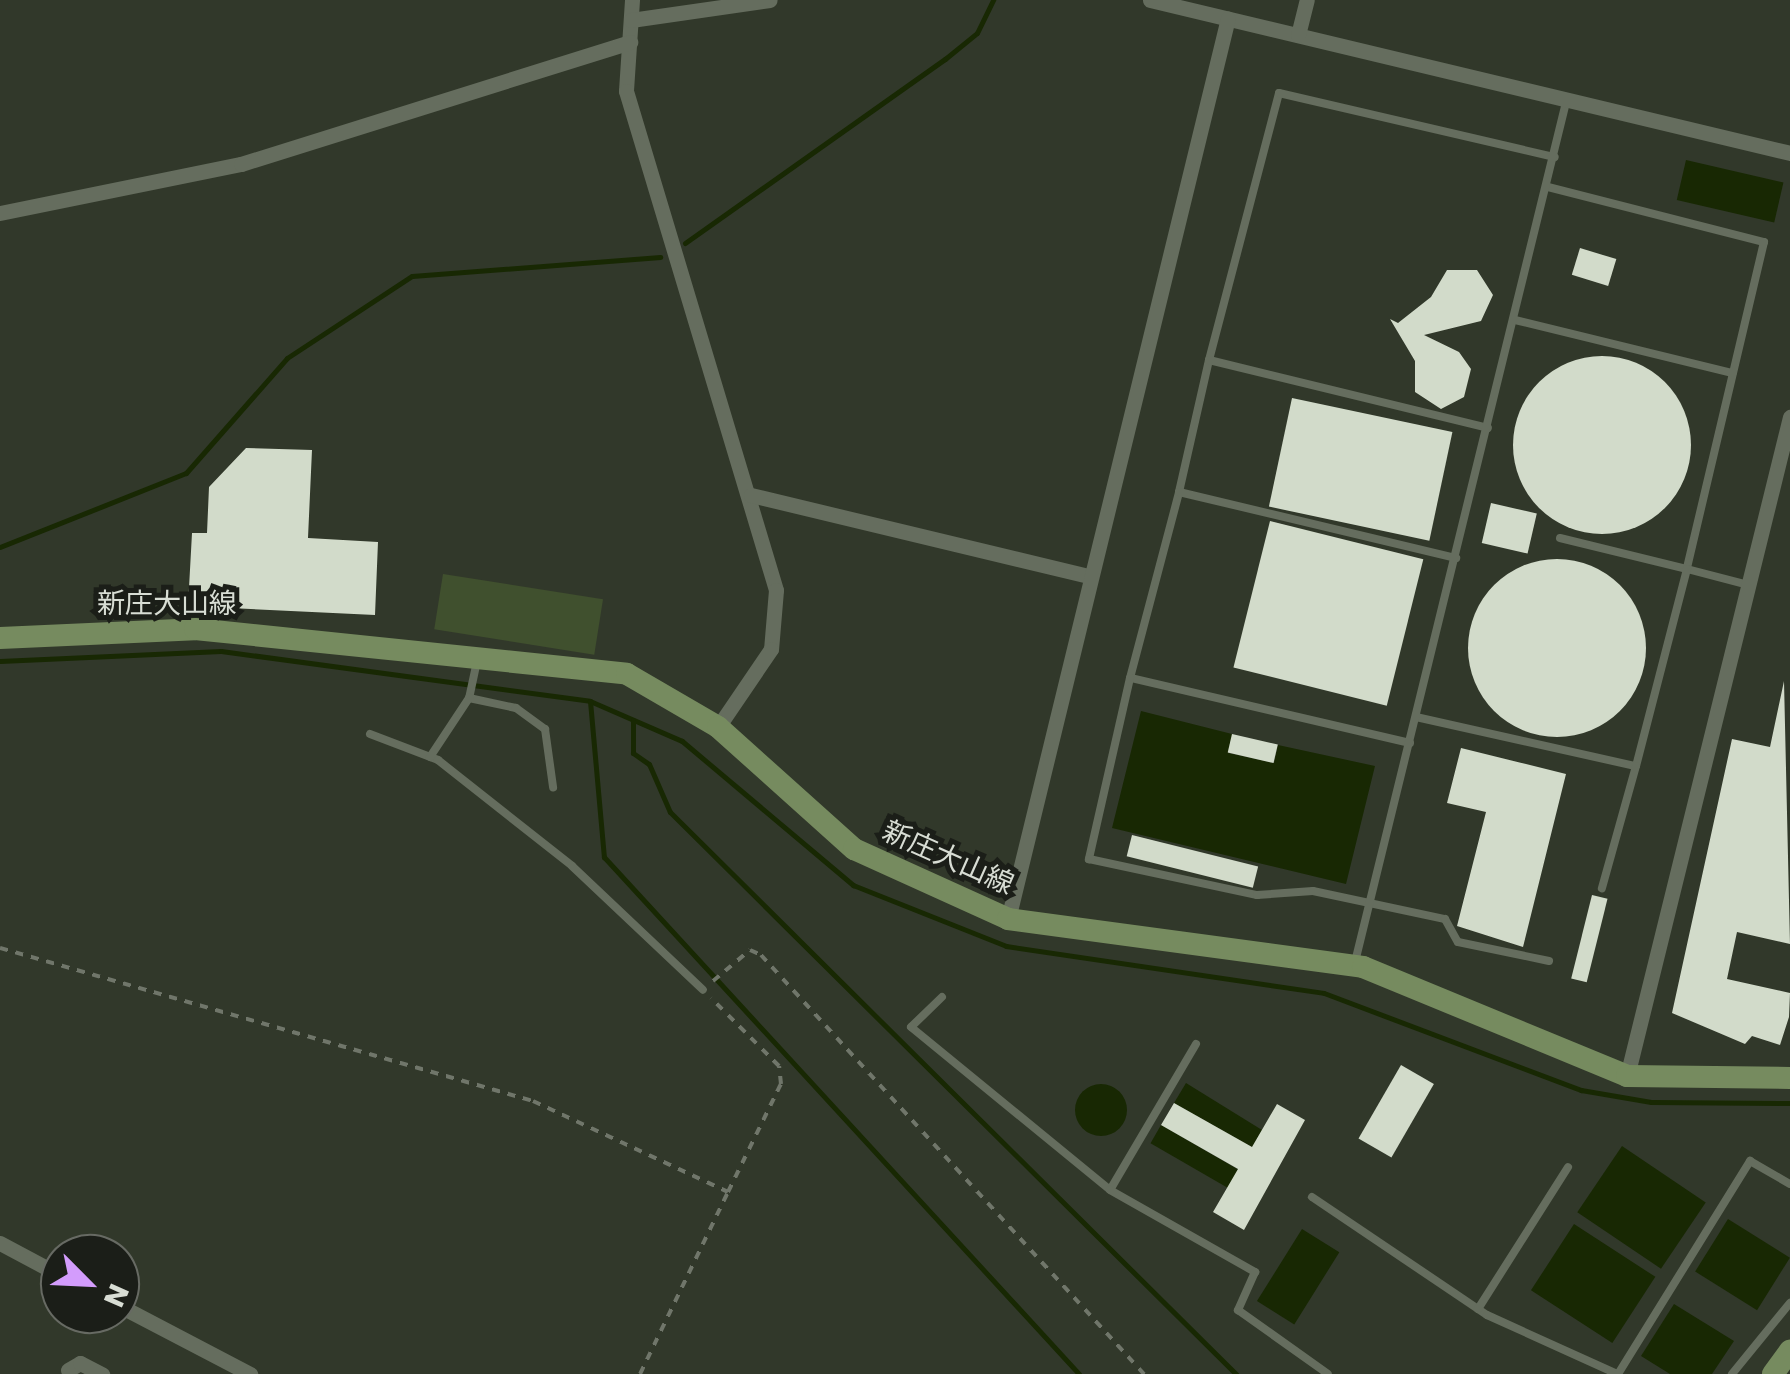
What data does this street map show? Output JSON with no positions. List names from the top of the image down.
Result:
{
  "streets": {
    "main road": ["新庄大山線"]
  },
  "north": "bottom right"
}
